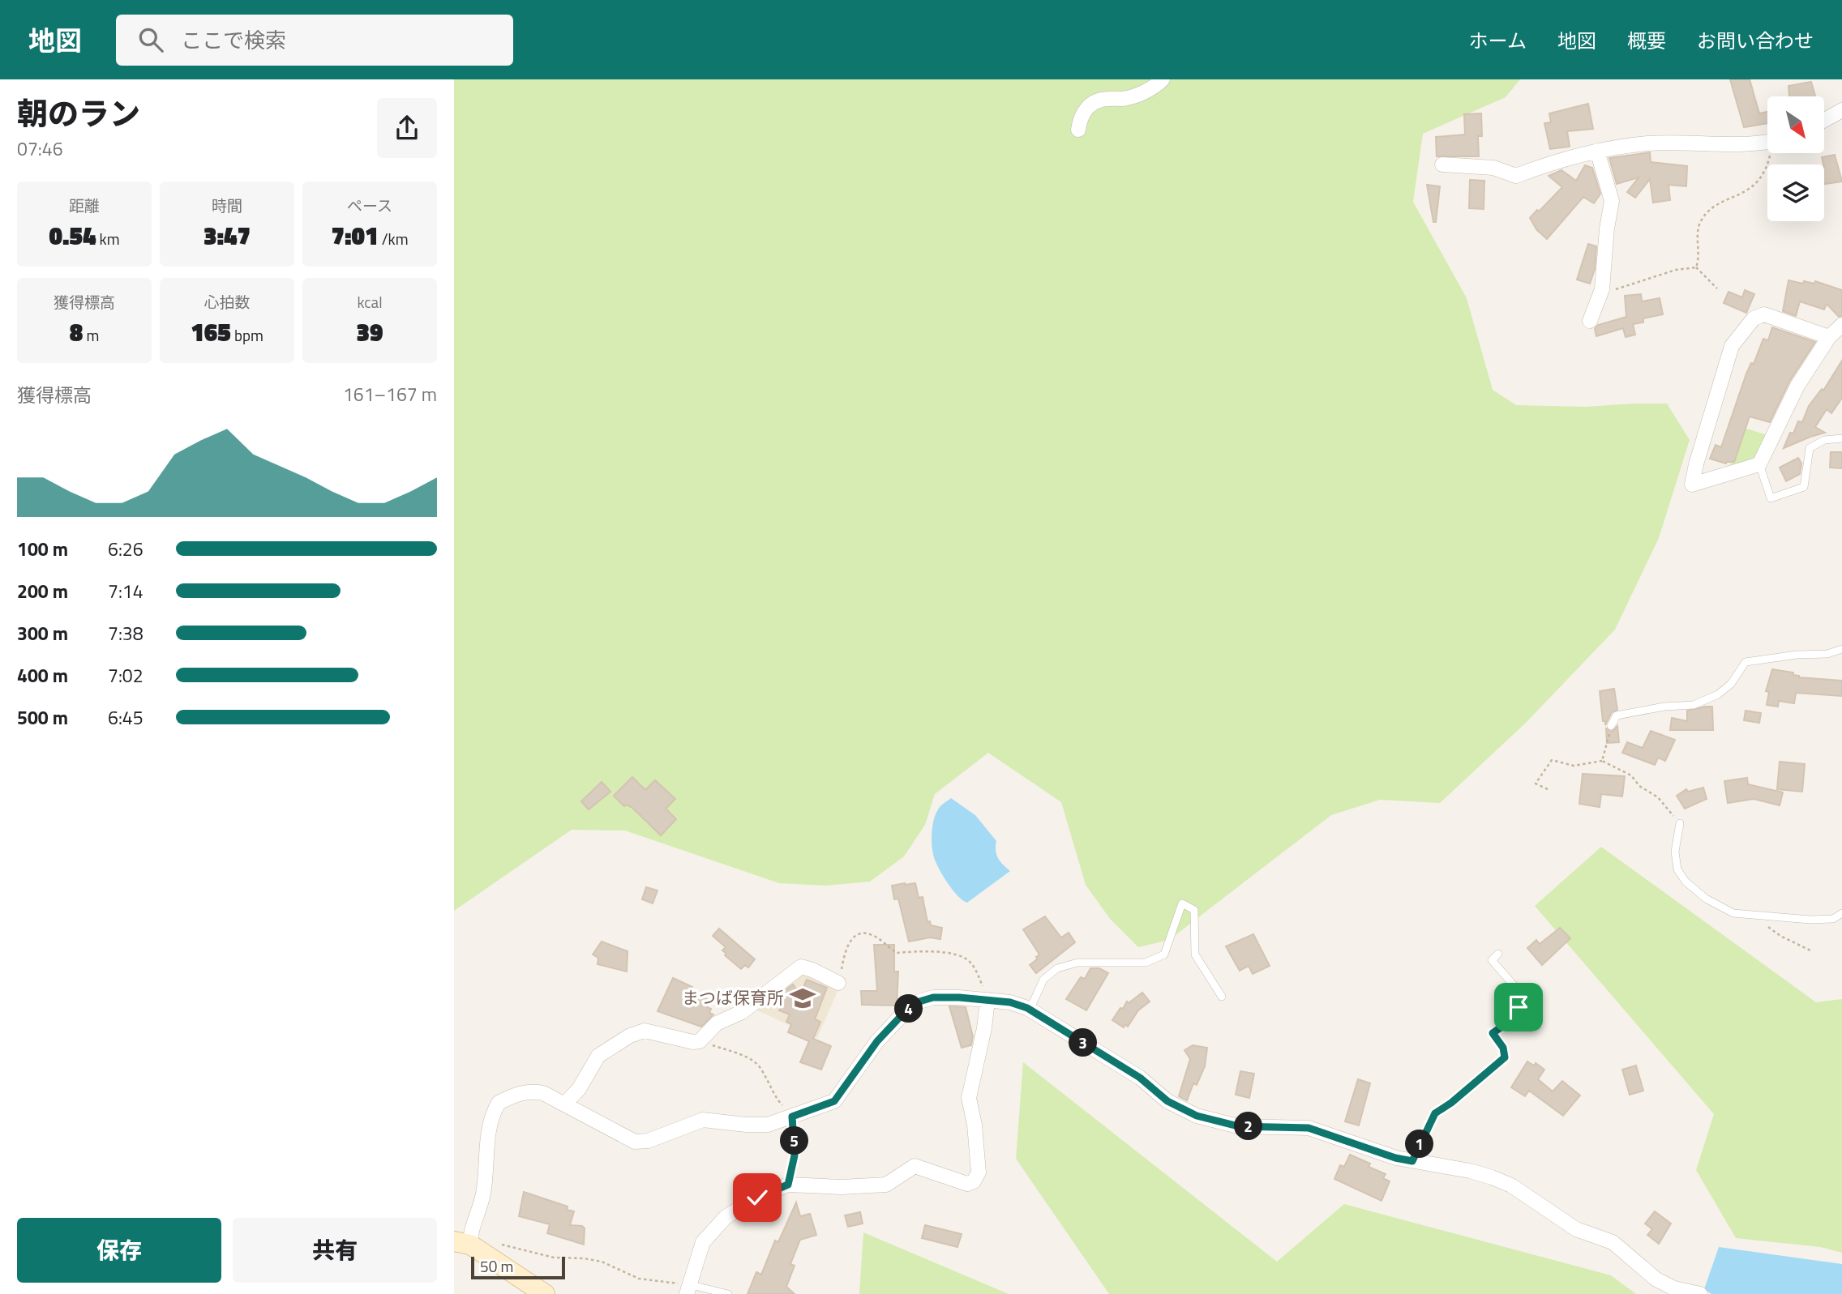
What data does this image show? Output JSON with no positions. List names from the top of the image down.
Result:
{
  "places": {
    "school or university": ["まつば保育所"]
  },
  "scale_bar": "50 m",
  "north": "bottom right",
  "page": {
    "header": "地図",
    "search": "ここで検索",
    "nav": [
      "ホーム",
      "地図",
      "概要",
      "お問い合わせ"
    ],
    "heading": ["朝のラン", "07:46"],
    "stats": [
      ["距離", "0.54 km"],
      ["時間", "3:47"],
      ["ペース", "7:01 /km"],
      ["獲得標高", "8 m"],
      ["心拍数", "165 bpm"],
      ["kcal", "39"]
    ],
    "chart": ["獲得標高", "161–167 m"],
    "list": [
      {
        "name": "100 m",
        "note": "6:26"
      },
      {
        "name": "200 m",
        "note": "7:14"
      },
      {
        "name": "300 m",
        "note": "7:38"
      },
      {
        "name": "400 m",
        "note": "7:02"
      },
      {
        "name": "500 m",
        "note": "6:45"
      }
    ],
    "pins": [
      "4",
      "3",
      "2",
      "5",
      "1"
    ],
    "buttons": ["保存", "共有"],
    "scale": "50 m"
  }
}
